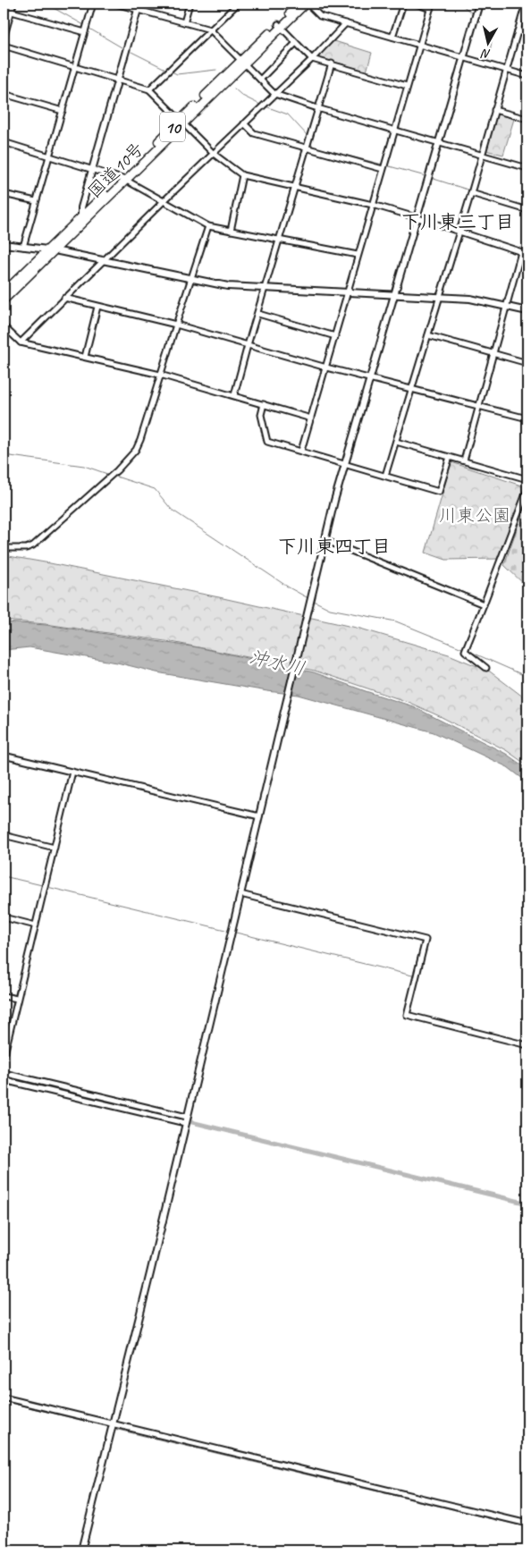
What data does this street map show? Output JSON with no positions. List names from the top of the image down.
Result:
{
  "streets": {
    "highway": ["10", "国道10号"]
  },
  "districts": ["下川東三丁目", "下川東四丁目"],
  "water": ["沖水川"],
  "parks": ["川東公園"],
  "north": "bottom"
}
